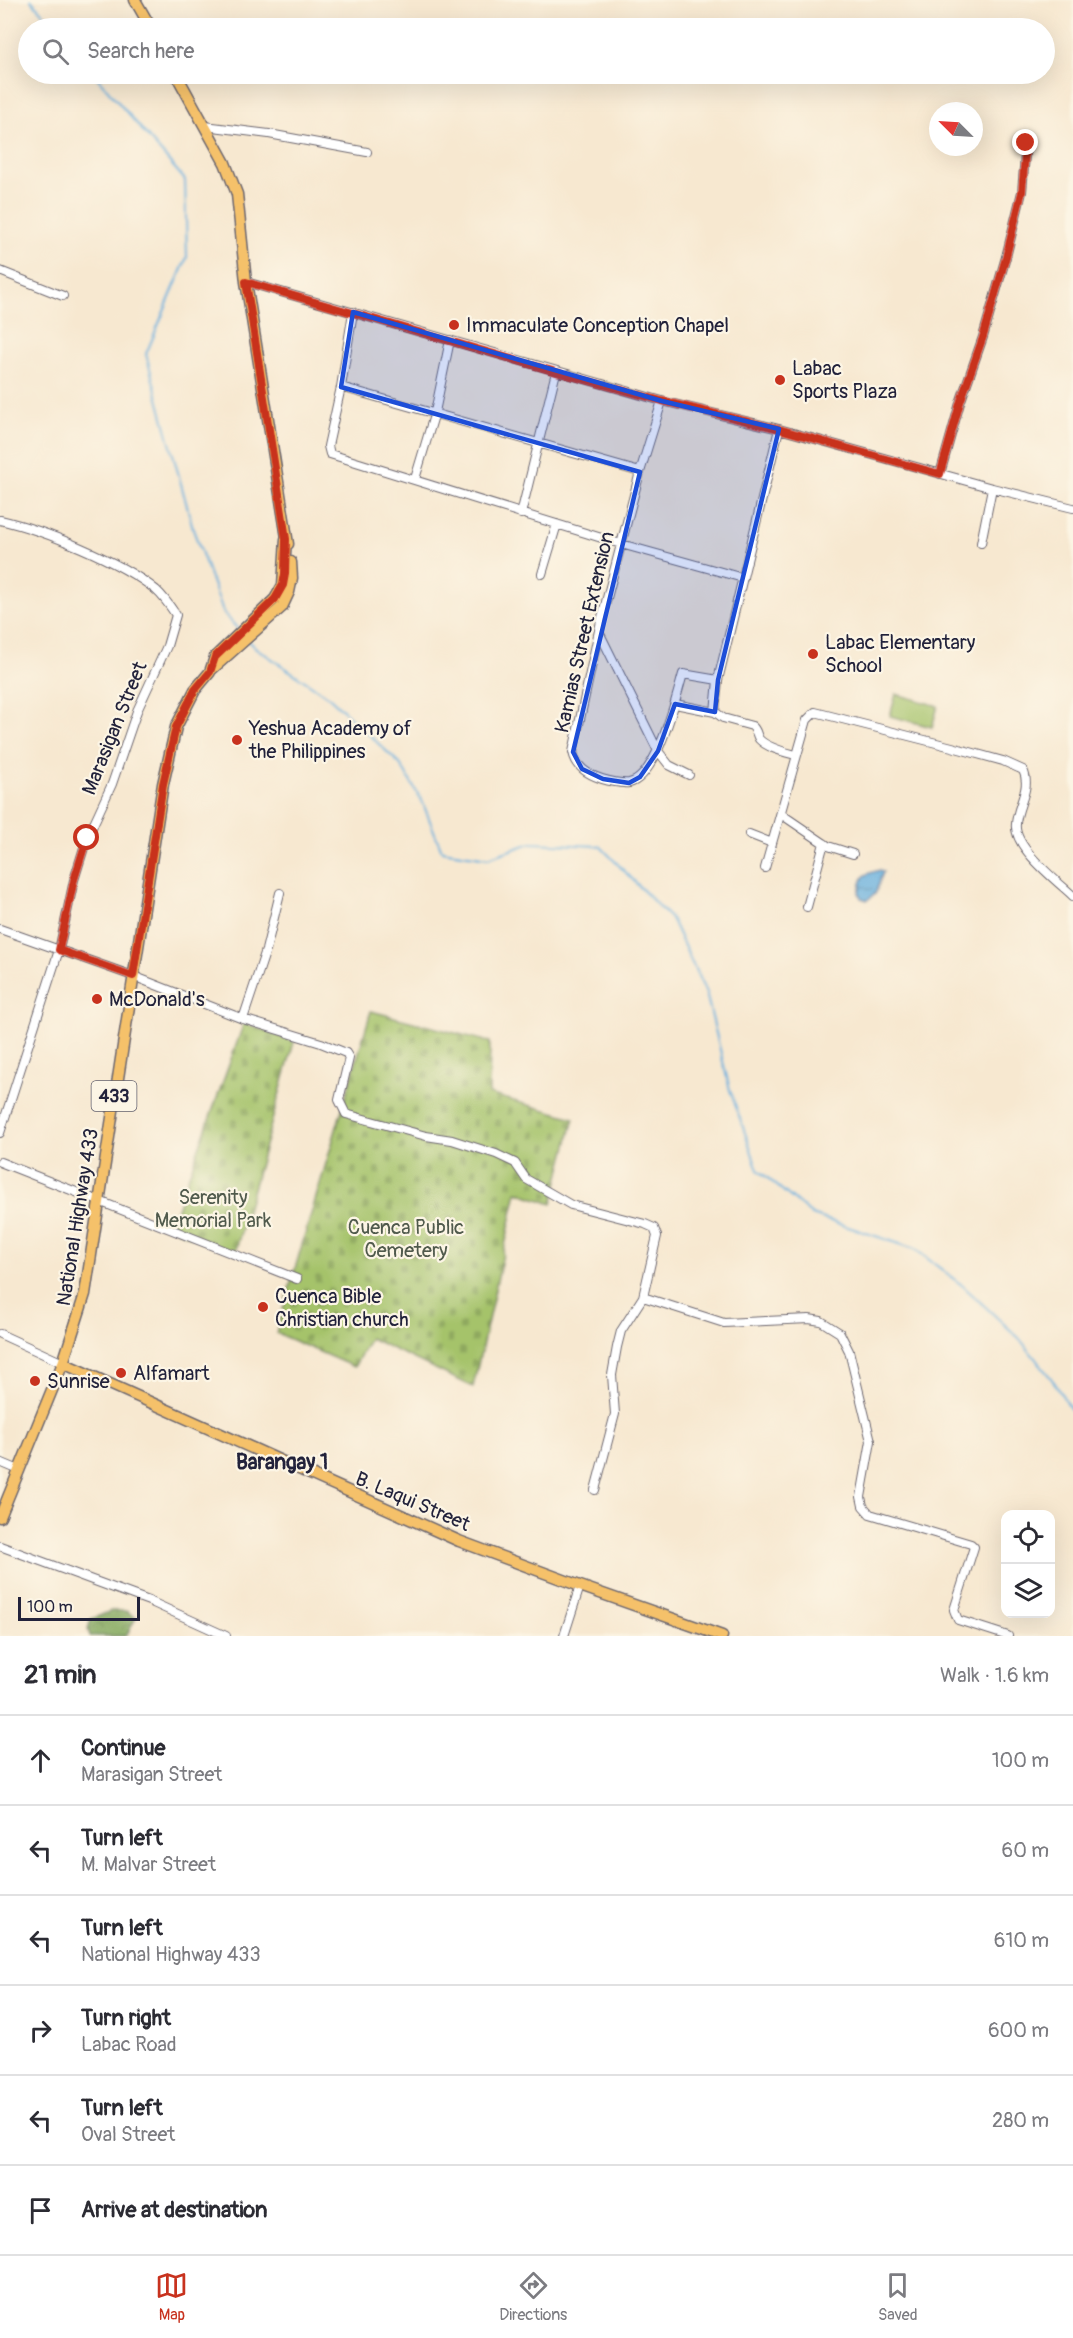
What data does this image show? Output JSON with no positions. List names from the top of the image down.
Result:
{
  "streets": {
    "main road": ["433", "National Highway 433", "B. Laqui Street"],
    "street": ["Kamias Street Extension", "Marasigan Street"]
  },
  "crossings": [
    ["National Highway 433", "B. Laqui Street"]
  ],
  "districts": ["Barangay 1"],
  "parks": ["Serenity Memorial Park", "Cuenca Public Cemetery"],
  "places": [
    "Immaculate Conception Chapel",
    "Labac Sports Plaza",
    "Labac Elementary School",
    "Yeshua Academy of the Philippines",
    "McDonald's",
    "Cuenca Bible Christian church",
    "Alfamart",
    "Sunrise"
  ],
  "scale_bar": "100 m",
  "north": "top left",
  "page": {
    "search": "Search here",
    "scale": "100 m",
    "heading": ["21 min", "Walk · 1.6 km"],
    "list": [
      ["Continue", "Marasigan Street", "100 m"],
      ["Turn left", "M. Malvar Street", "60 m"],
      ["Turn left", "National Highway 433", "610 m"],
      ["Turn right", "Labac Road", "600 m"],
      ["Turn left", "Oval Street", "280 m"],
      "Arrive at destination"
    ],
    "nav": ["Map", "Directions", "Saved"]
  }
}
